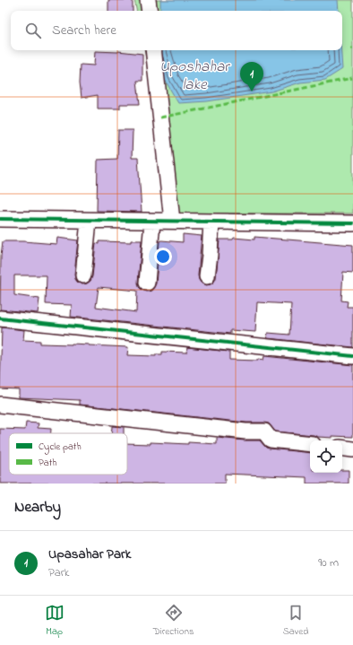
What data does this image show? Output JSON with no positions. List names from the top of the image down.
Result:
{
  "water": ["Uposhahar lake"],
  "legend": ["Cycle path", "Path"],
  "page": {
    "search": "Search here",
    "pins": "1",
    "heading": "Nearby",
    "list": [
      {
        "mark": "1",
        "name": "Upasahar Park",
        "note": "Park",
        "value": "90 m"
      }
    ],
    "nav": ["Map", "Directions", "Saved"]
  }
}
